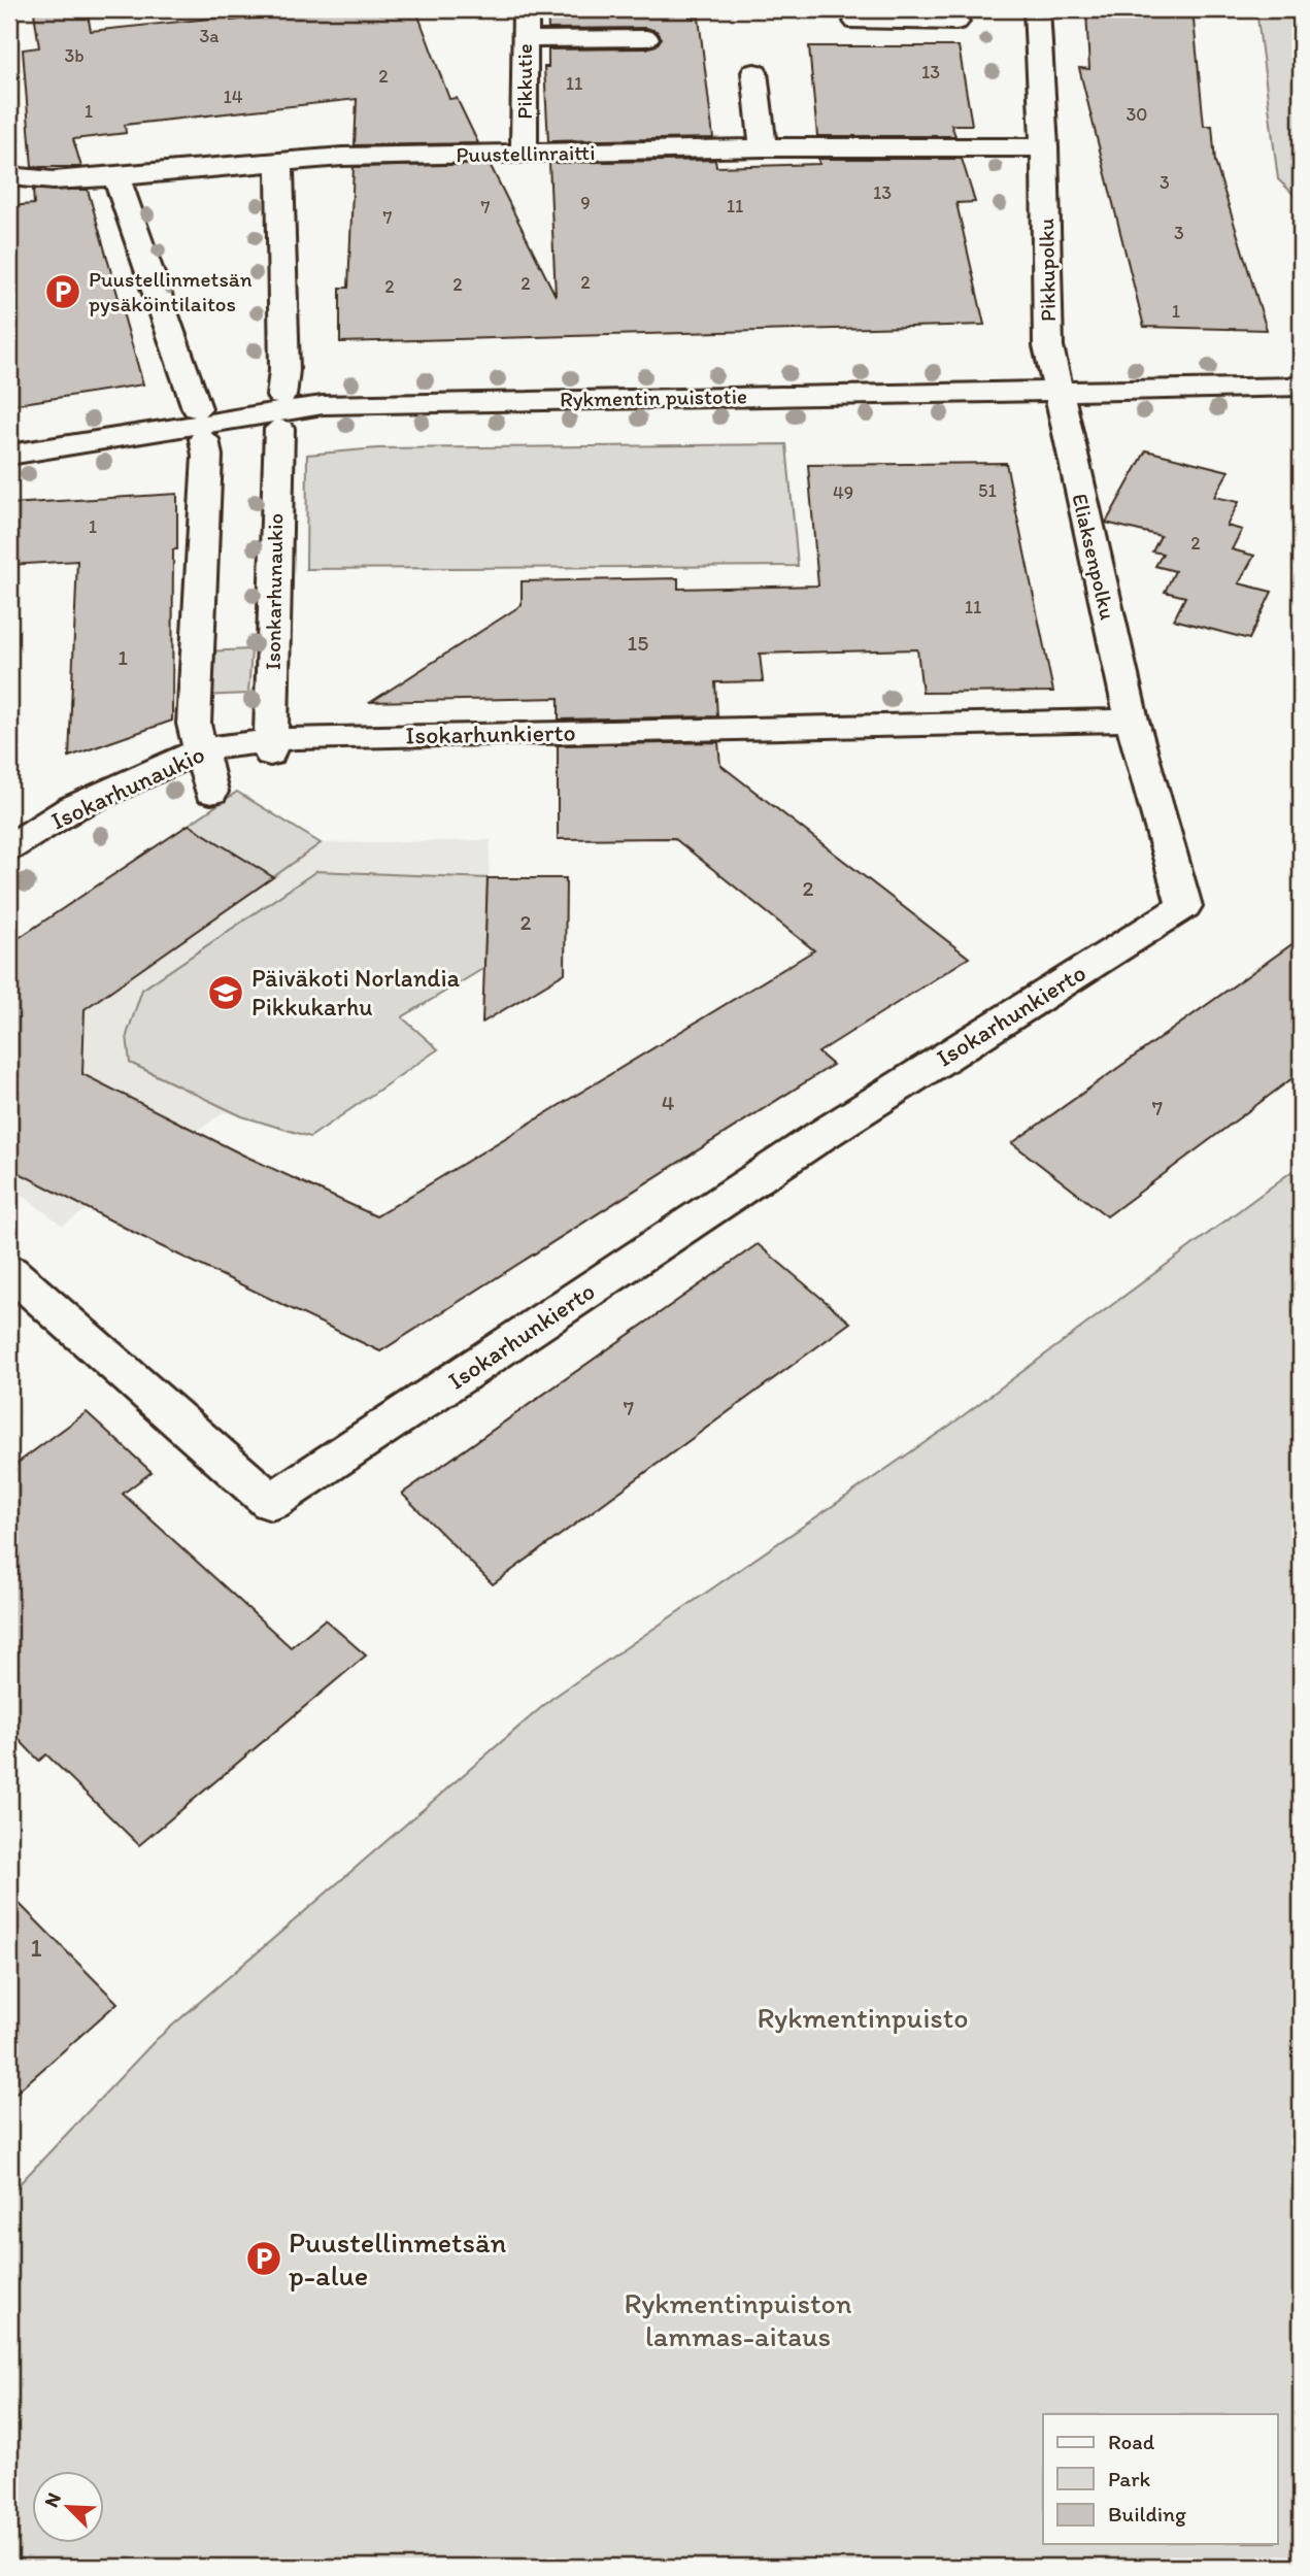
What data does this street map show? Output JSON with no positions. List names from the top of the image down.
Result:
{
  "streets": {
    "street": [
      "Pikkutie",
      "Puustellinraitti",
      "Pikkupolku",
      "Rykmentin puistotie",
      "Eliaksenpolku",
      "Isonkarhunaukio",
      "Isokarhunkierto",
      "Isokarhunaukio"
    ]
  },
  "crossings": [
    ["Pikkutie", "Puustellinraitti"],
    ["Puustellinraitti", "Pikkupolku"],
    ["Pikkupolku", "Rykmentin puistotie"],
    ["Pikkupolku", "Eliaksenpolku"],
    ["Rykmentin puistotie", "Eliaksenpolku"],
    ["Eliaksenpolku", "Isokarhunkierto"],
    ["Isonkarhunaukio", "Isokarhunkierto"],
    ["Isonkarhunaukio", "Isokarhunaukio"],
    ["Isokarhunkierto", "Isokarhunaukio"]
  ],
  "parks": ["Rykmentinpuisto", "Rykmentinpuiston lammas-aitaus"],
  "places": {
    "parking": ["Puustellinmetsän pysäköintilaitos", "Puustellinmetsän p-alue"],
    "school or university": ["Päiväkoti Norlandia Pikkukarhu"]
  },
  "house_numbers": [
    "3a",
    "3b",
    "13",
    "2",
    "11",
    "14",
    "1",
    "30",
    "3",
    "13",
    "9",
    "11",
    "7",
    "7",
    "3",
    "2",
    "2",
    "2",
    "2",
    "1",
    "51",
    "49",
    "1",
    "2",
    "11",
    "15",
    "1",
    "2",
    "2",
    "4",
    "7",
    "7",
    "1"
  ],
  "legend": ["Road", "Park", "Building"],
  "north": "top left"
}
